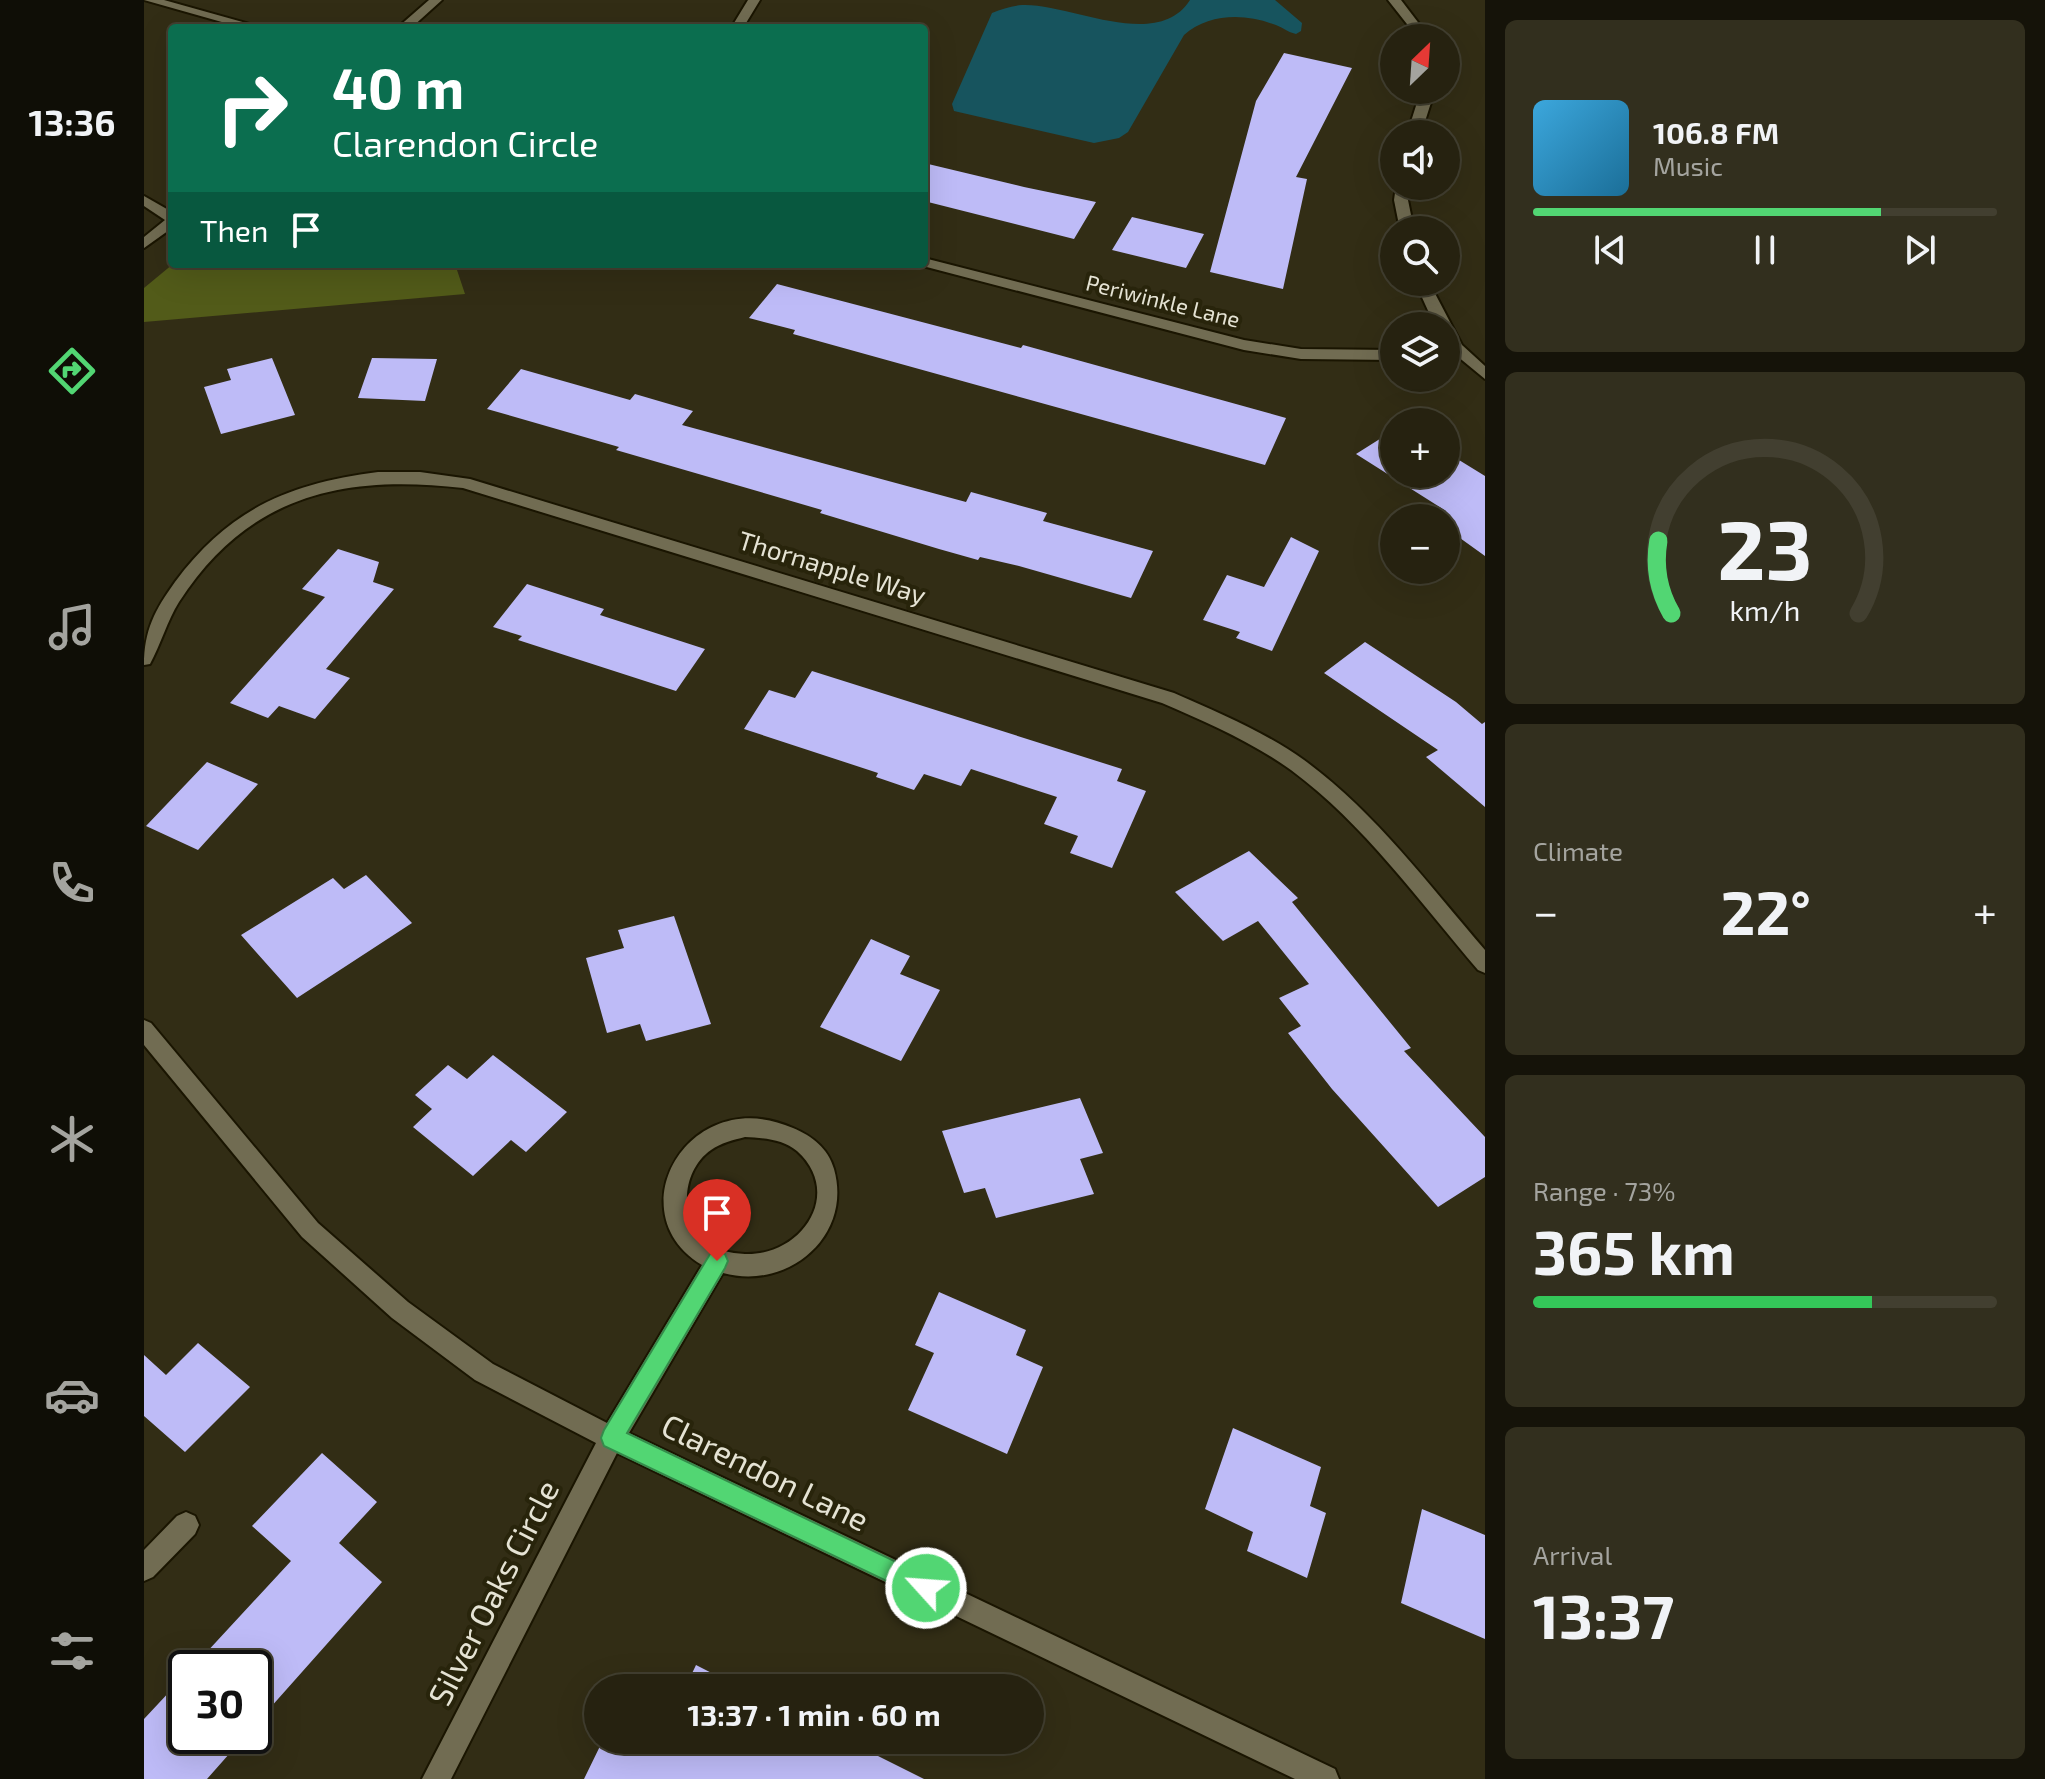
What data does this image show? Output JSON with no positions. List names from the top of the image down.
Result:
{
  "streets": {
    "street": [
      "Periwinkle Lane",
      "Thornapple Way",
      "Clarendon Lane",
      "Silver Oaks Circle"
    ]
  },
  "crossings": [
    ["Clarendon Lane", "Silver Oaks Circle"]
  ],
  "north": "top right",
  "page": {
    "tabs": "13:36",
    "map_buttons": ["+", "−"],
    "turn": ["40 m", "Clarendon Circle"],
    "song": ["106.8 FM", "Music"],
    "then": "Then",
    "tile": [
      "Climate",
      ["Range · 73%", "365 km"],
      ["Arrival", "13:37"]
    ],
    "heat": ["−", "22°", "+"],
    "limit": "30",
    "trip": "13:37 · 1 min · 60 m",
    "gauge": ["23", "km/h"]
  }
}
